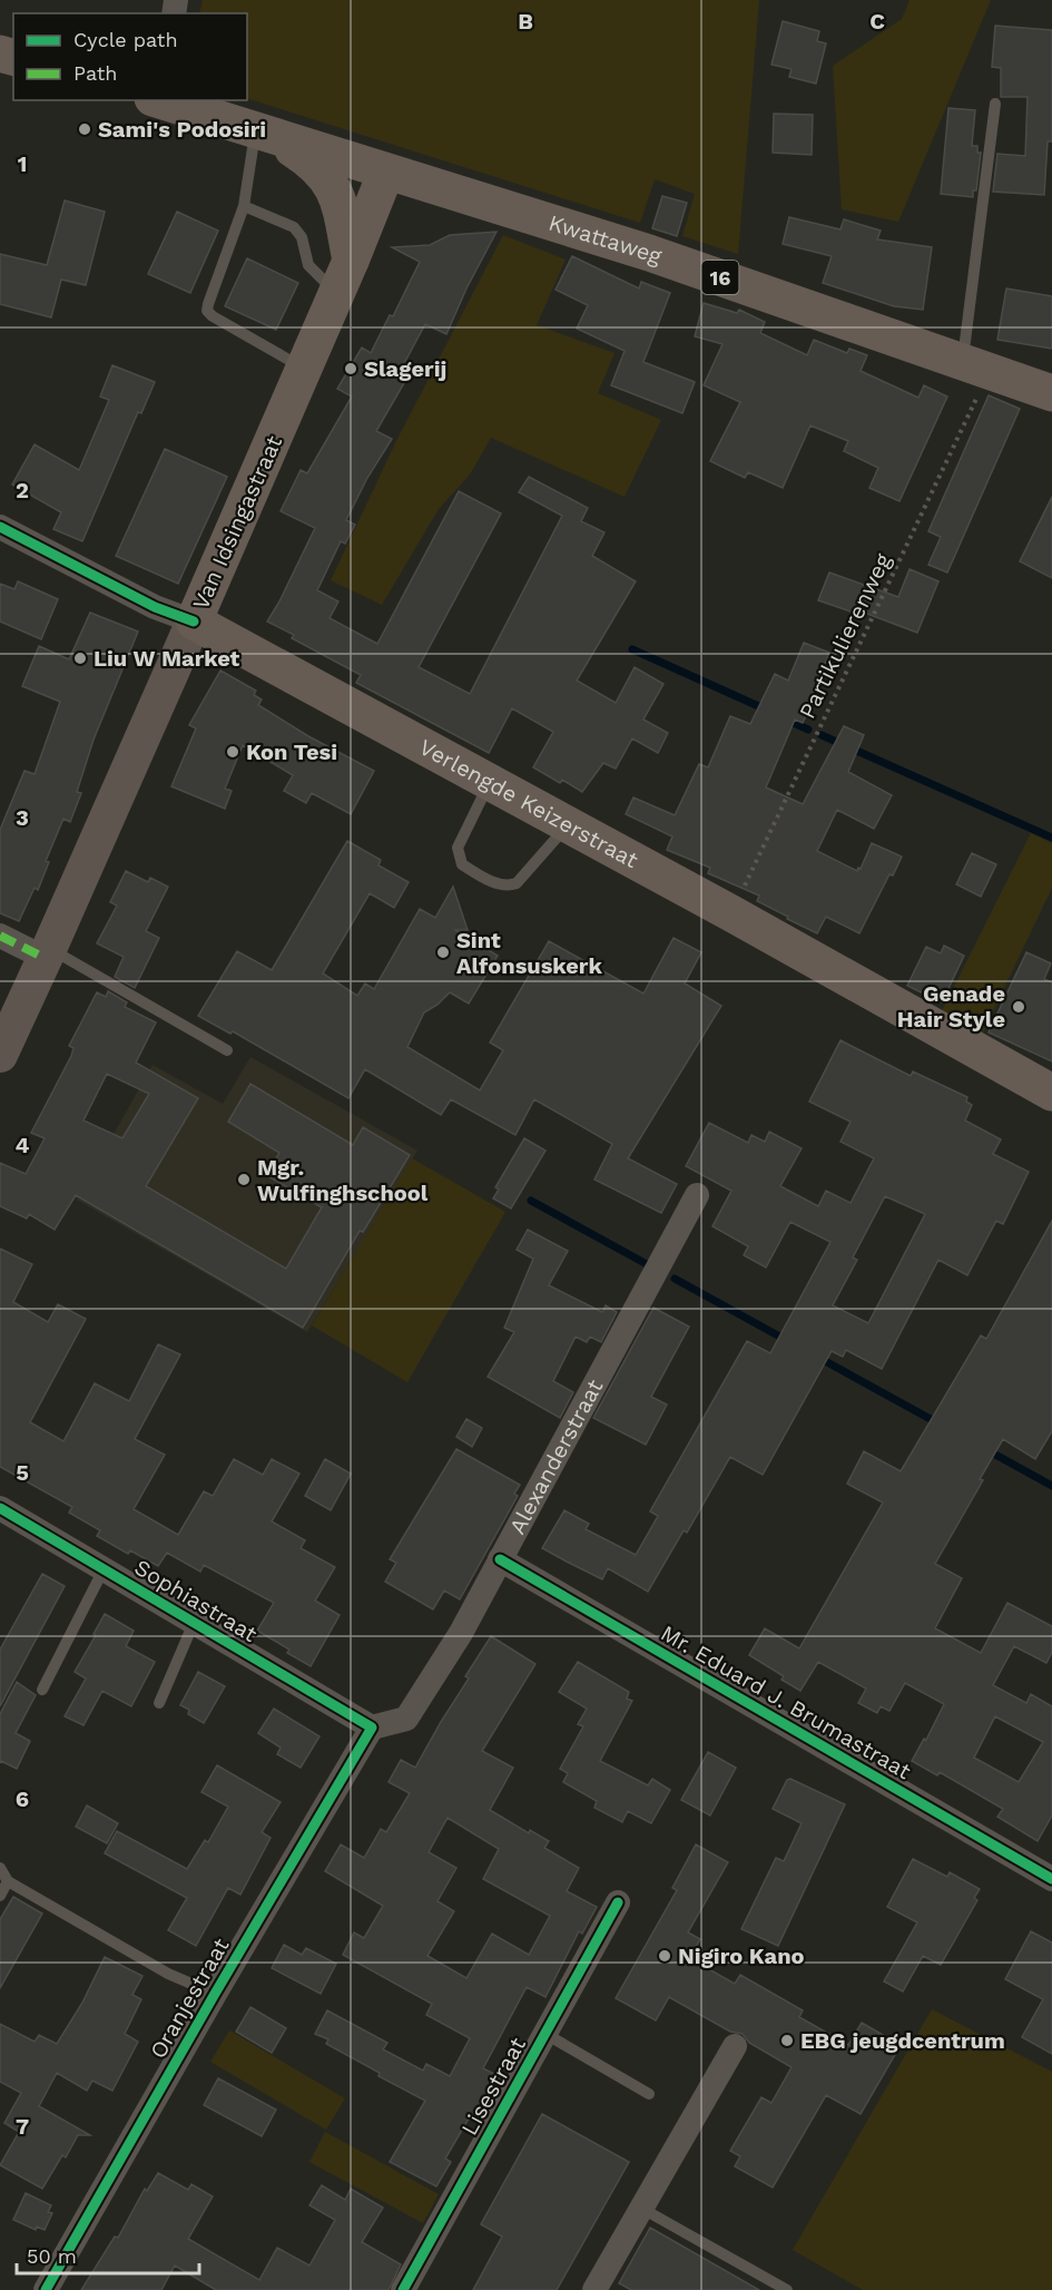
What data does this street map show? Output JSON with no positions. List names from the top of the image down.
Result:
{
  "streets": {
    "main road": [
      "Kwattaweg",
      "16",
      "Van Idsingastraat",
      "Verlengde Keizerstraat"
    ],
    "street": [
      "Alexanderstraat",
      "Sophiastraat",
      "Mr. Eduard J. Brumastraat",
      "Oranjestraat",
      "Lisestraat"
    ],
    "path": ["Partikulierenweg"]
  },
  "crossings": [
    ["Kwattaweg", "Van Idsingastraat"],
    ["Kwattaweg", "Partikulierenweg"],
    ["Van Idsingastraat", "Verlengde Keizerstraat"],
    ["Partikulierenweg", "Verlengde Keizerstraat"],
    ["Alexanderstraat", "Sophiastraat"],
    ["Alexanderstraat", "Mr. Eduard J. Brumastraat"],
    ["Alexanderstraat", "Oranjestraat"],
    ["Sophiastraat", "Oranjestraat"]
  ],
  "places": [
    "Sami's Podosiri",
    "Slagerij",
    "Liu W Market",
    "Kon Tesi",
    "Sint Alfonsuskerk",
    "Genade Hair Style",
    "Mgr. Wulfinghschool",
    "Nigiro Kano",
    "EBG jeugdcentrum"
  ],
  "legend": ["Cycle path", "Path"],
  "scale_bar": "50 m",
  "grid": {
    "columns": ["B", "C"],
    "rows": [
      "1",
      "2",
      "3",
      "4",
      "5",
      "6",
      "7"
    ]
  }
}
